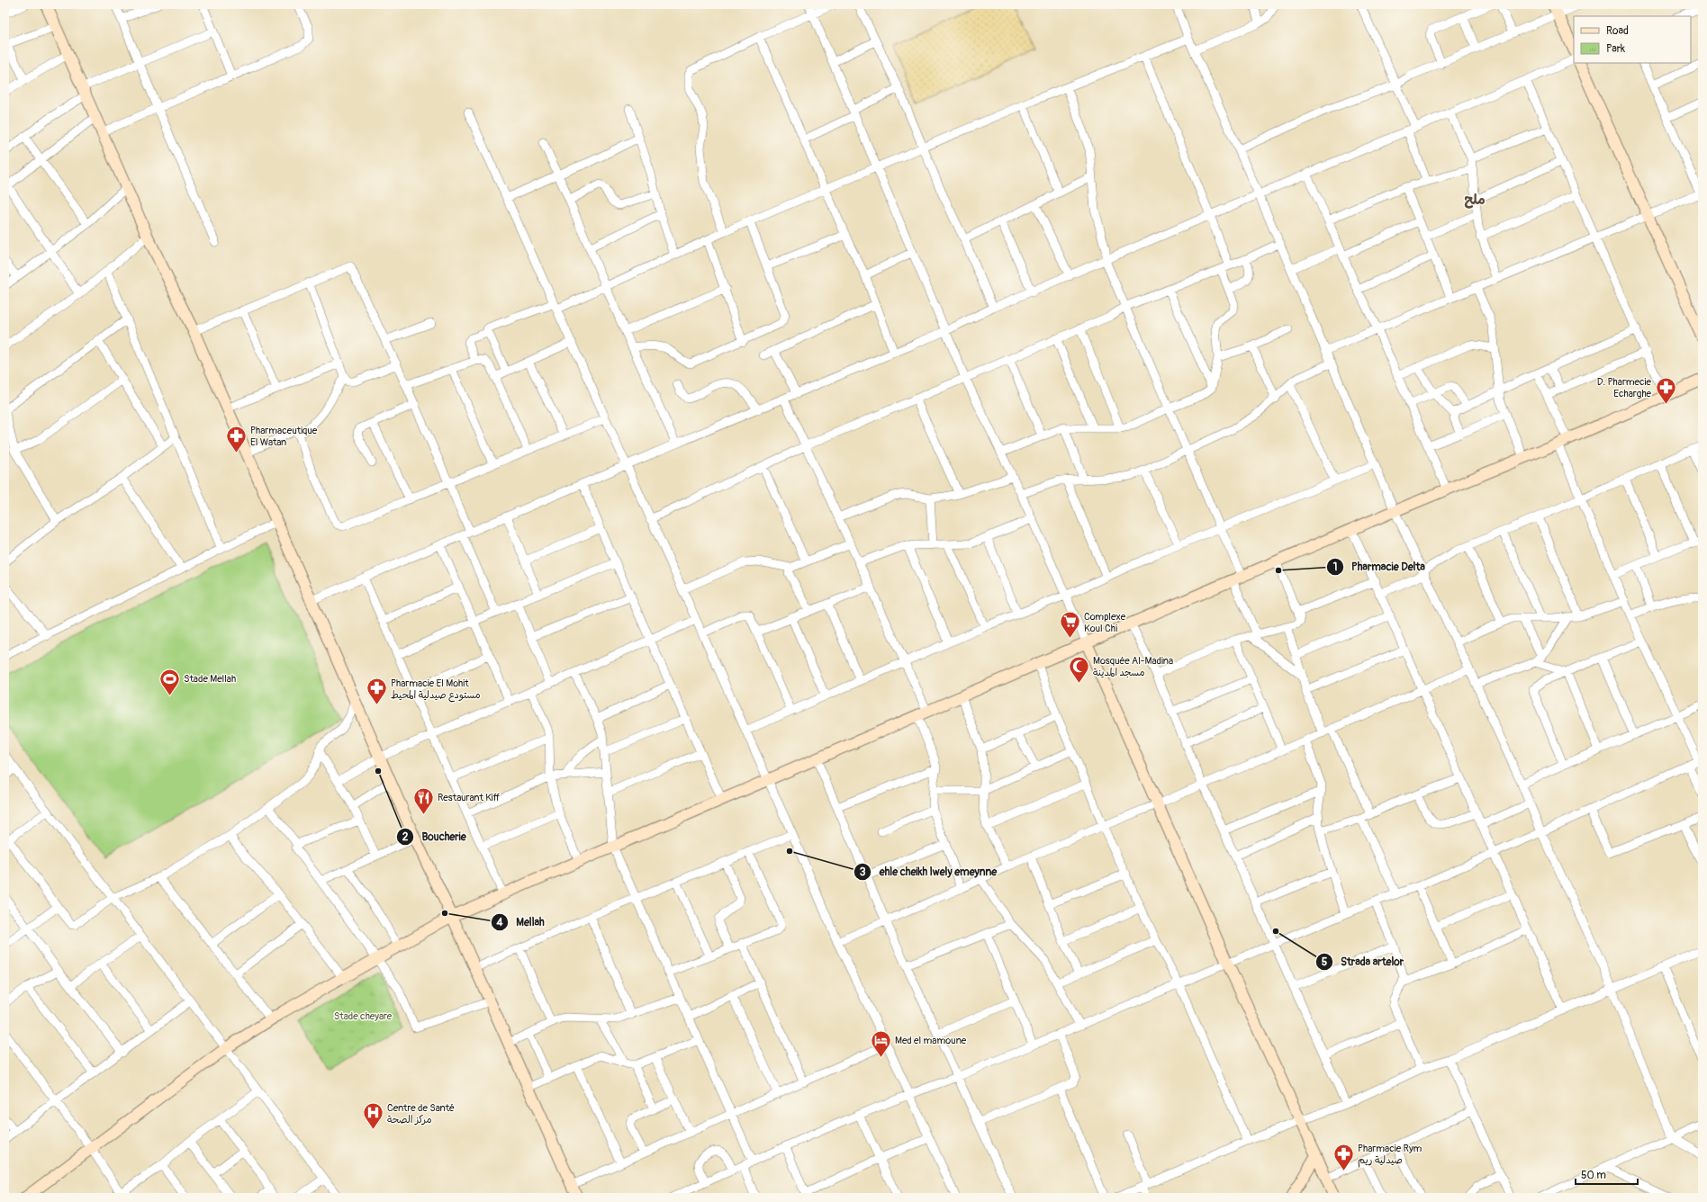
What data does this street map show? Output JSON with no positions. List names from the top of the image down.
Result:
{
  "districts": ["ملح"],
  "parks": ["Stade cheyare"],
  "places": {
    "pharmacy": [
      "D. Pharmecie Echarghe",
      "Pharmaceutique El Watan",
      "Pharmacie El Mohit مستودع صيدلية المحيط",
      "Pharmacie Rym صيدلية ريم"
    ],
    "other": [
      "Pharmacie Delta",
      "Boucherie",
      "ehle cheikh lwely emeynne",
      "Mellah",
      "Strada artelor"
    ],
    "supermarket": ["Complexe Koul Chi"],
    "mosque": ["Mosquée Al-Madina مسجد المدينة"],
    "sports": ["Stade Mellah"],
    "restaurant": ["Restaurant Kiff"],
    "hotel": ["Med el mamoune"],
    "hospital": ["Centre de Santé مركز الصحة"]
  },
  "legend": ["Road", "Park"],
  "scale_bar": "50 m"
}
